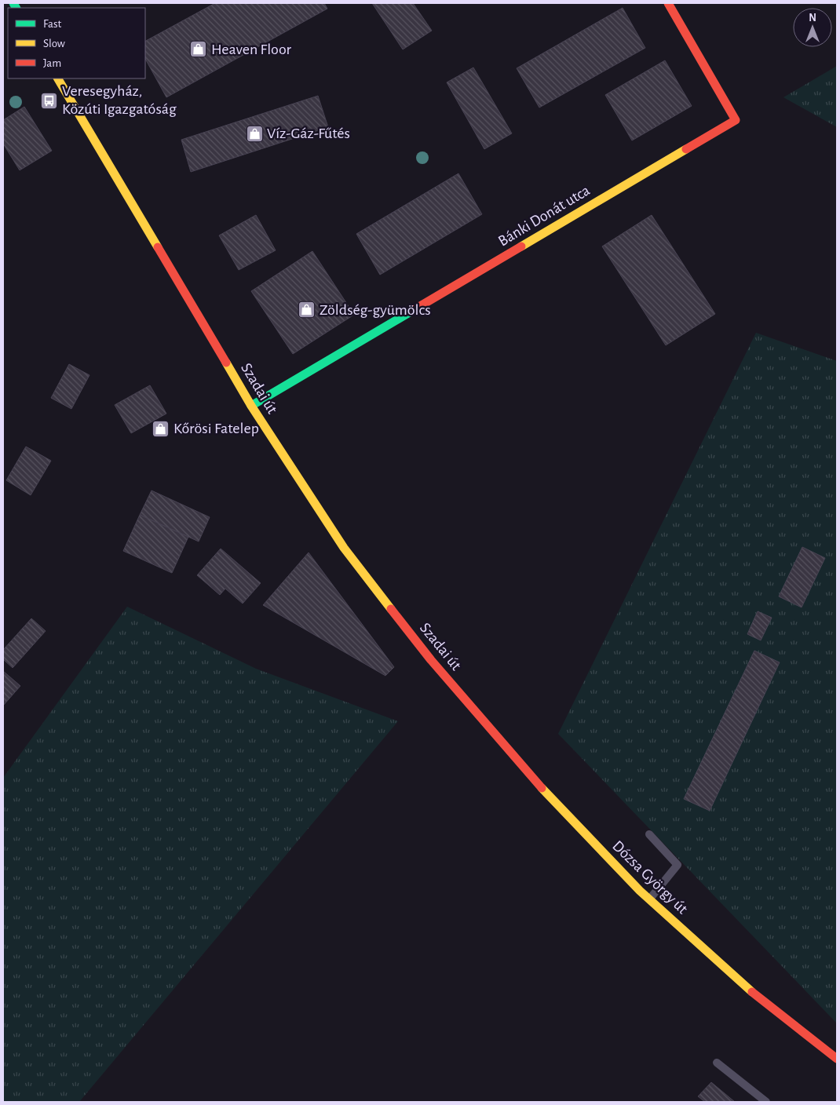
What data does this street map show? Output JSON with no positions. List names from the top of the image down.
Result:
{
  "streets": {
    "main road": ["Bánki Donát utca", "Szadai út", "Dózsa György út"]
  },
  "crossings": [
    ["Bánki Donát utca", "Szadai út"],
    ["Szadai út", "Dózsa György út"]
  ],
  "places": {
    "shop": [
      "Heaven Floor",
      "Víz-Gáz-Fűtés",
      "Zöldség-gyümölcs",
      "Kőrösi Fatelep"
    ],
    "bus stop": ["Veresegyház, Közúti Igazgatóság"]
  },
  "legend": ["Fast", "Slow", "Jam"],
  "north": "top"
}
